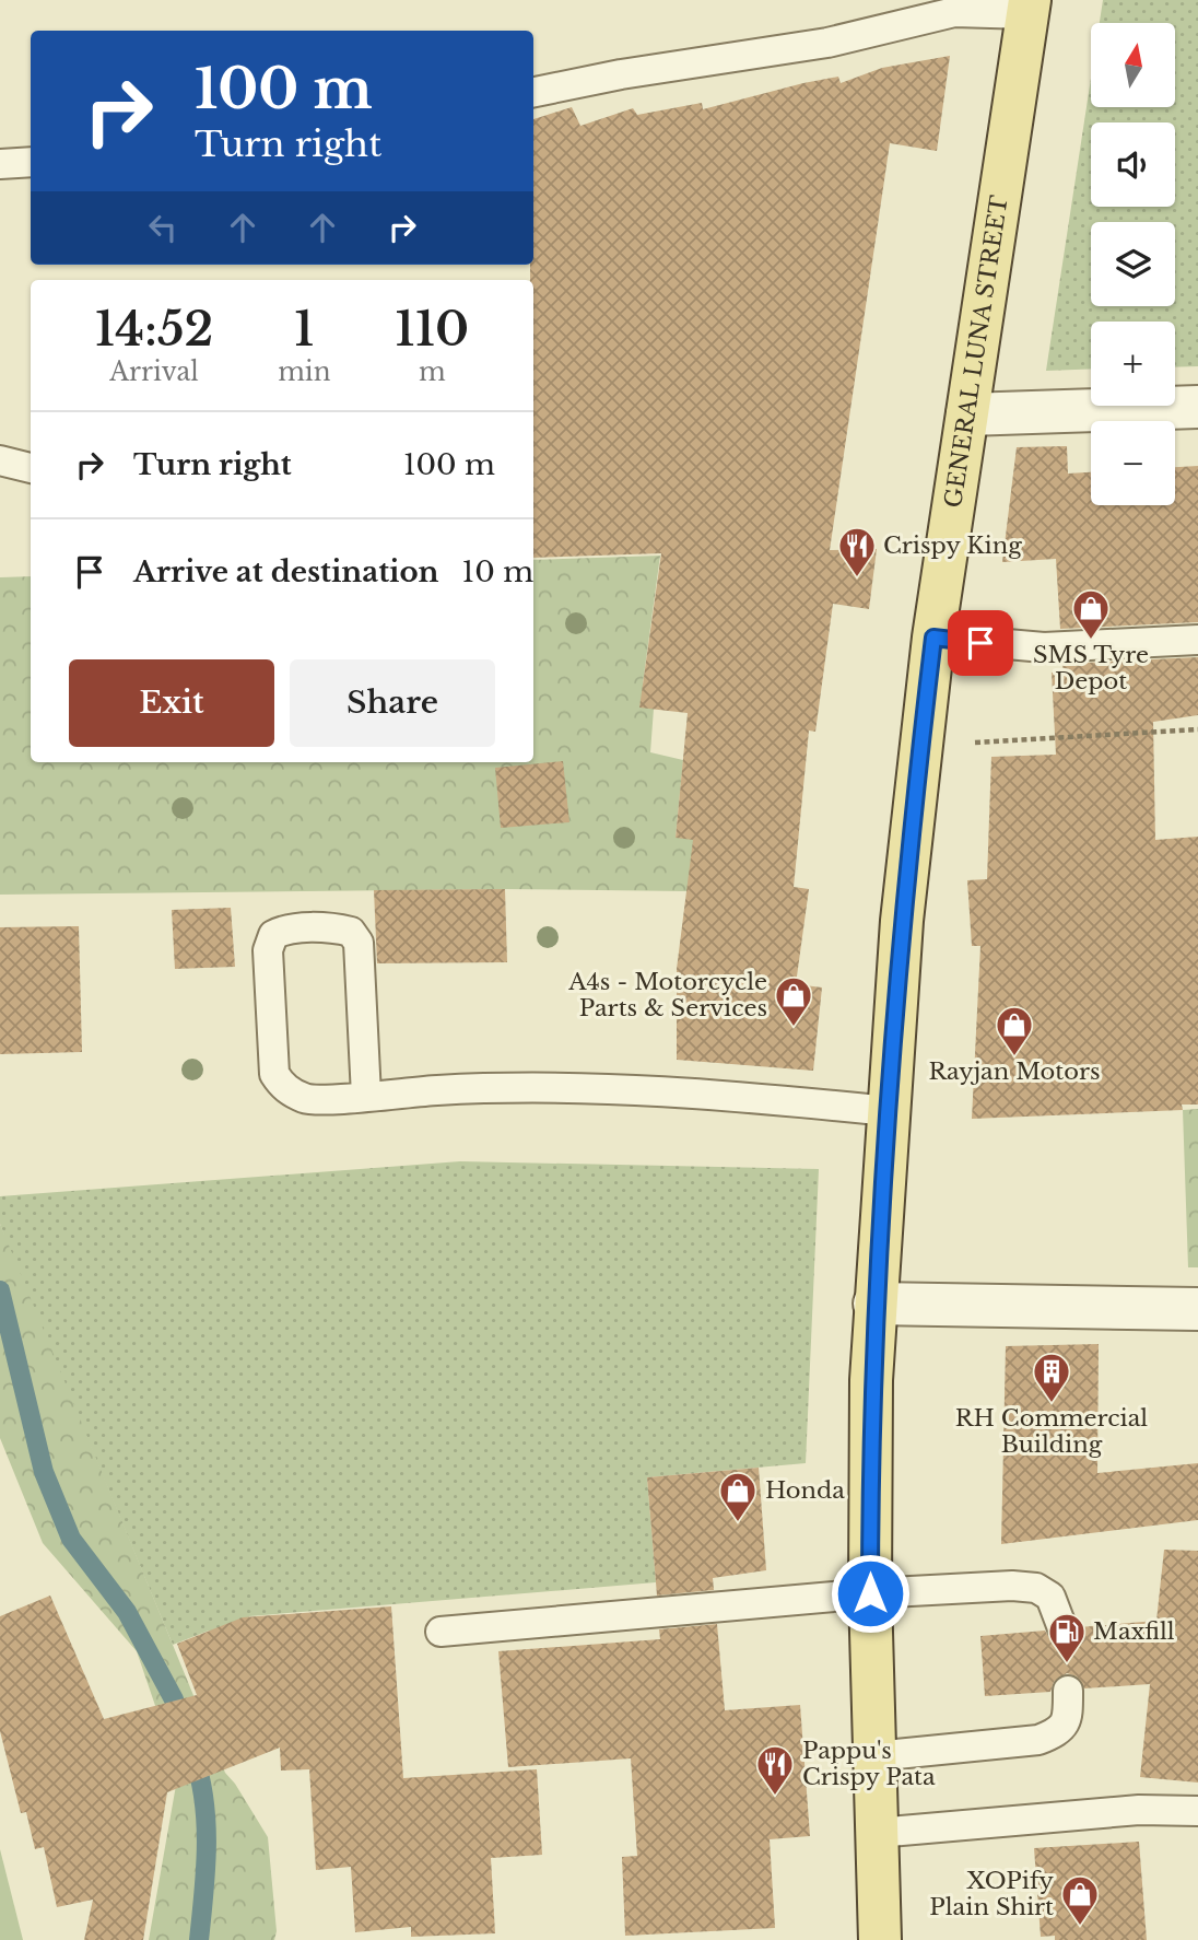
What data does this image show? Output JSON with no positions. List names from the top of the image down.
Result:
{
  "streets": {
    "main road": ["GENERAL LUNA STREET"]
  },
  "places": {
    "restaurant": ["Crispy King", "Pappu's Crispy Pata"],
    "shop": [
      "SMS Tyre Depot",
      "A4s - Motorcycle Parts & Services",
      "Rayjan Motors",
      "Honda",
      "XOPify Plain Shirt"
    ],
    "building": ["RH Commercial Building"],
    "fuel station": ["Maxfill"]
  },
  "north": "top",
  "page": {
    "map_buttons": ["+", "−"],
    "turn": ["100 m", "Turn right"],
    "eta": [
      "14:52",
      "Arrival",
      "1",
      "min",
      "110",
      "m"
    ],
    "list": [
      {
        "name": "Turn right",
        "value": "100 m"
      },
      {
        "name": "Arrive at destination",
        "value": "10 m"
      }
    ],
    "buttons": ["Exit", "Share"]
  }
}
